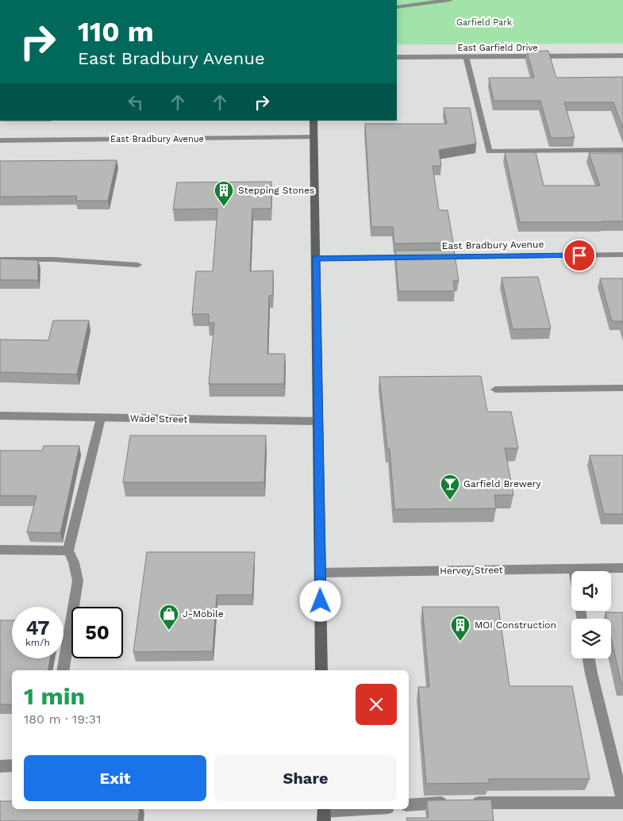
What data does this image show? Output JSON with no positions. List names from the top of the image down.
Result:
{
  "streets": {
    "street": [
      "East Garfield Drive",
      "East Bradbury Avenue",
      "Wade Street",
      "Hervey Street"
    ]
  },
  "parks": ["Garfield Park"],
  "places": {
    "building": ["Stepping Stones", "MOI Construction"],
    "bar": ["Garfield Brewery"],
    "shop": ["J-Mobile"]
  },
  "page": {
    "turn": ["110 m", "East Bradbury Avenue"],
    "speed": "47 km/h",
    "limit": "50",
    "heading": ["1 min", "180 m · 19:31"],
    "buttons": ["Exit", "Share"]
  }
}
